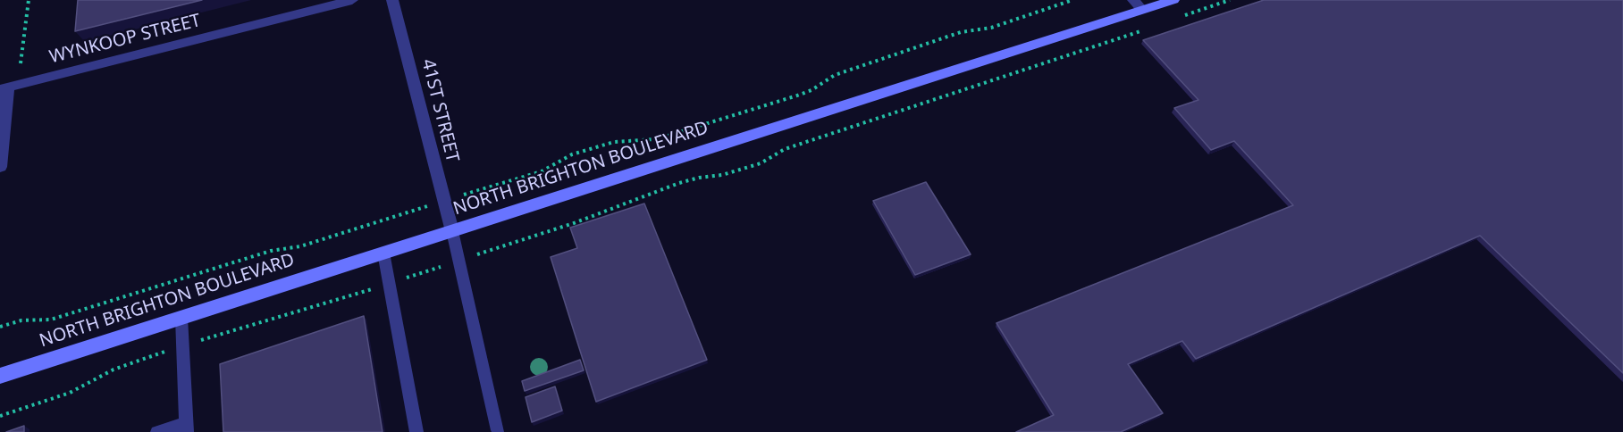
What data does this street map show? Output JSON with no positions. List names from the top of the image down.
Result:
{
  "streets": {
    "main road": ["NORTH BRIGHTON BOULEVARD"],
    "street": ["WYNKOOP STREET", "41ST STREET"]
  },
  "crossings": [
    ["41ST STREET", "NORTH BRIGHTON BOULEVARD"]
  ]
}
